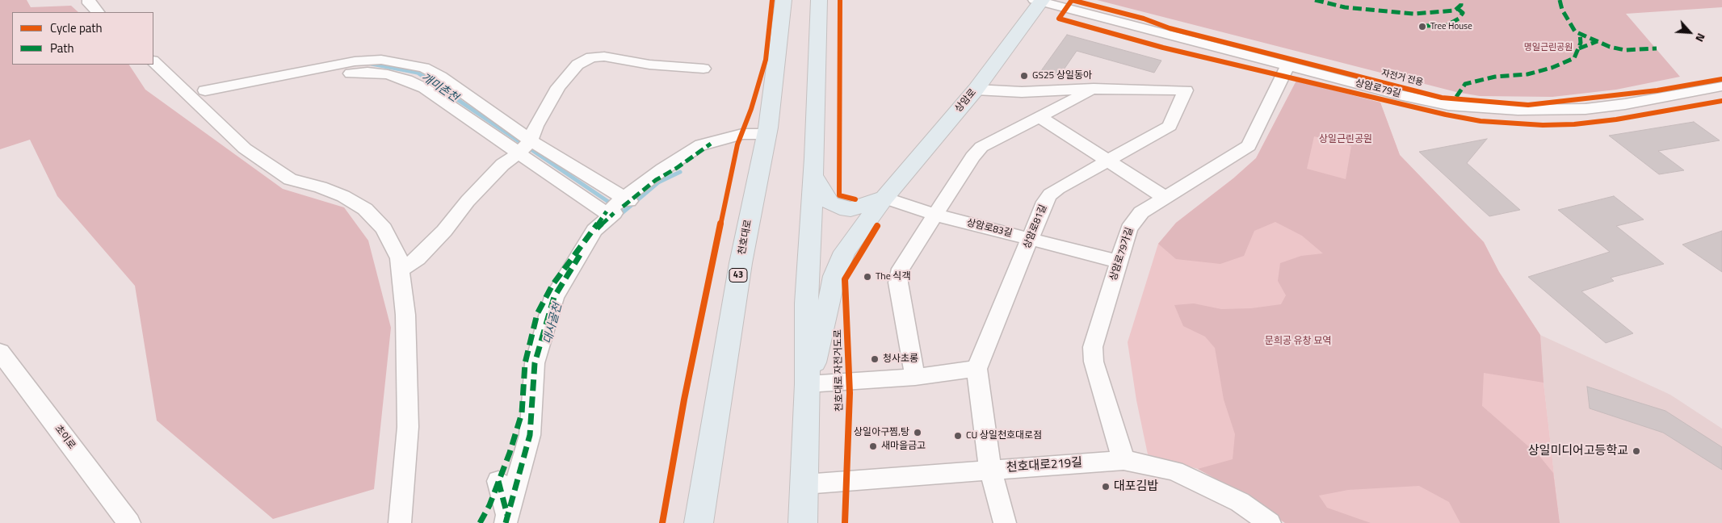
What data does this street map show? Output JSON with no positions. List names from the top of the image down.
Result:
{
  "streets": {
    "main road": ["상암로", "천호대로", "43"],
    "street": [
      "상암로79길",
      "상암로81길",
      "상암로83길",
      "상암로79가길",
      "초이로",
      "천호대로219길"
    ],
    "cycle path": ["자전거 전용", "천호대로 자전거도로"]
  },
  "crossings": [
    ["상암로79길", "상암로"],
    ["상암로79길", "상암로79가길"],
    ["상암로", "상암로81길"],
    ["상암로", "상암로83길"],
    ["상암로81길", "상암로83길"],
    ["상암로83길", "상암로79가길"],
    ["상암로79가길", "천호대로219길"]
  ],
  "water": ["개미촌천", "대사골천"],
  "parks": ["명일근린공원", "상일근린공원", "문희공 유창 묘역"],
  "places": [
    "Tree House",
    "GS25 상일동아",
    "The 식객",
    "청사초롱",
    "상일아구찜,탕",
    "CU 상일천호대로점",
    "새마을금고",
    "상일미디어고등학교",
    "대포김밥"
  ],
  "legend": ["Cycle path", "Path"],
  "north": "bottom right"
}
